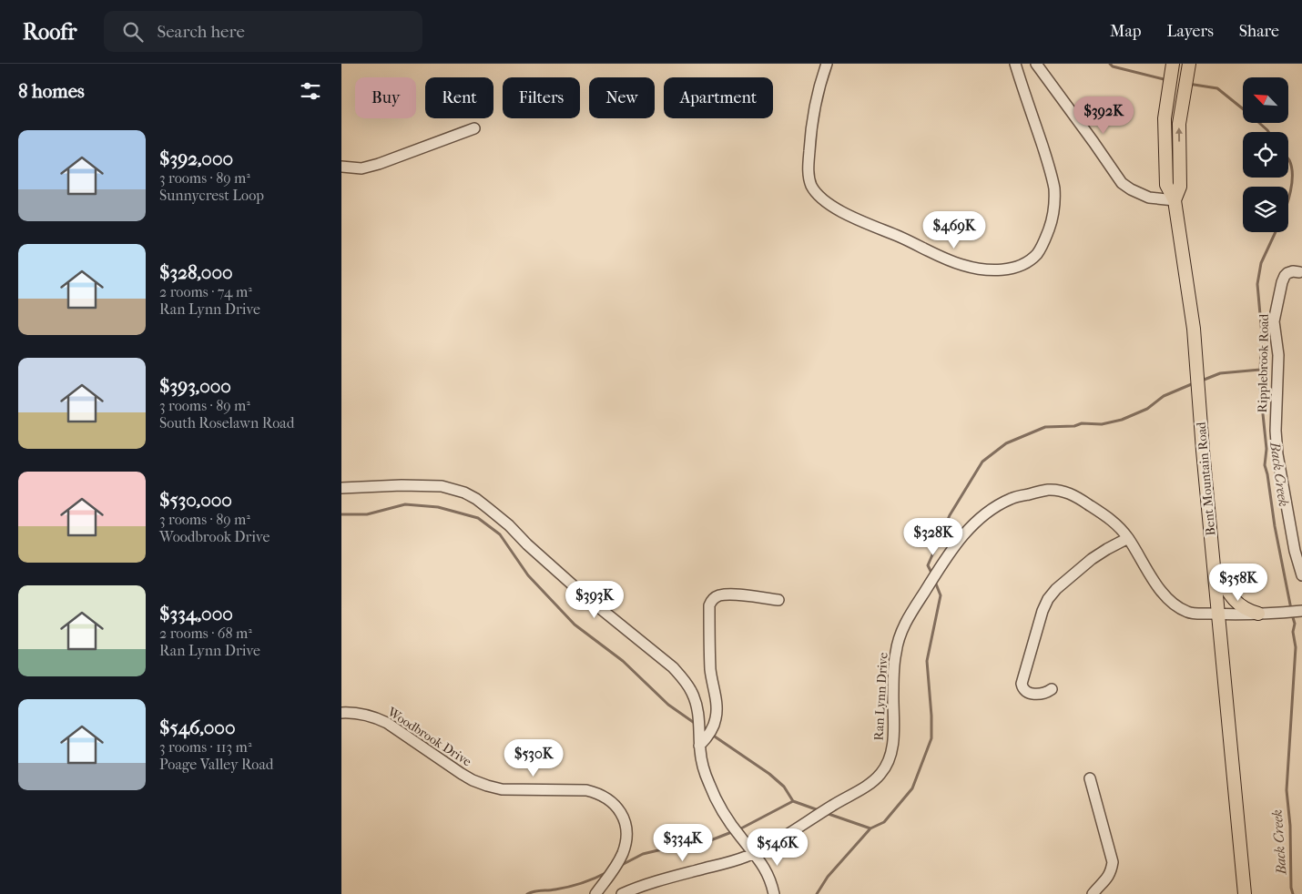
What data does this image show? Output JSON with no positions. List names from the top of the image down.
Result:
{
  "streets": {
    "main road": ["Bent Mountain Road"],
    "street": ["Ripplebrook Road", "Ran Lynn Drive", "Woodbrook Drive"]
  },
  "crossings": [
    ["Bent Mountain Road", "Ran Lynn Drive"]
  ],
  "water": ["Back Creek"],
  "north": "top left",
  "page": {
    "header": "Roofr",
    "search": "Search here",
    "nav": ["Map", "Layers", "Share"],
    "heading": "8 homes",
    "chip": [
      "Buy",
      "Rent",
      "Filters",
      "New",
      "Apartment"
    ],
    "price": [
      "$392K",
      "$469K",
      "$328K",
      "$358K",
      "$393K",
      "$530K",
      "$334K",
      "$546K"
    ],
    "list": [
      {
        "name": "$392,000",
        "note": "3 rooms · 89 m² · Sunnycrest Loop"
      },
      {
        "name": "$328,000",
        "note": "2 rooms · 74 m² · Ran Lynn Drive"
      },
      {
        "name": "$393,000",
        "note": "3 rooms · 89 m² · South Roselawn Road"
      },
      {
        "name": "$530,000",
        "note": "3 rooms · 89 m² · Woodbrook Drive"
      },
      {
        "name": "$334,000",
        "note": "2 rooms · 68 m² · Ran Lynn Drive"
      },
      {
        "name": "$546,000",
        "note": "3 rooms · 113 m² · Poage Valley Road"
      }
    ]
  }
}
